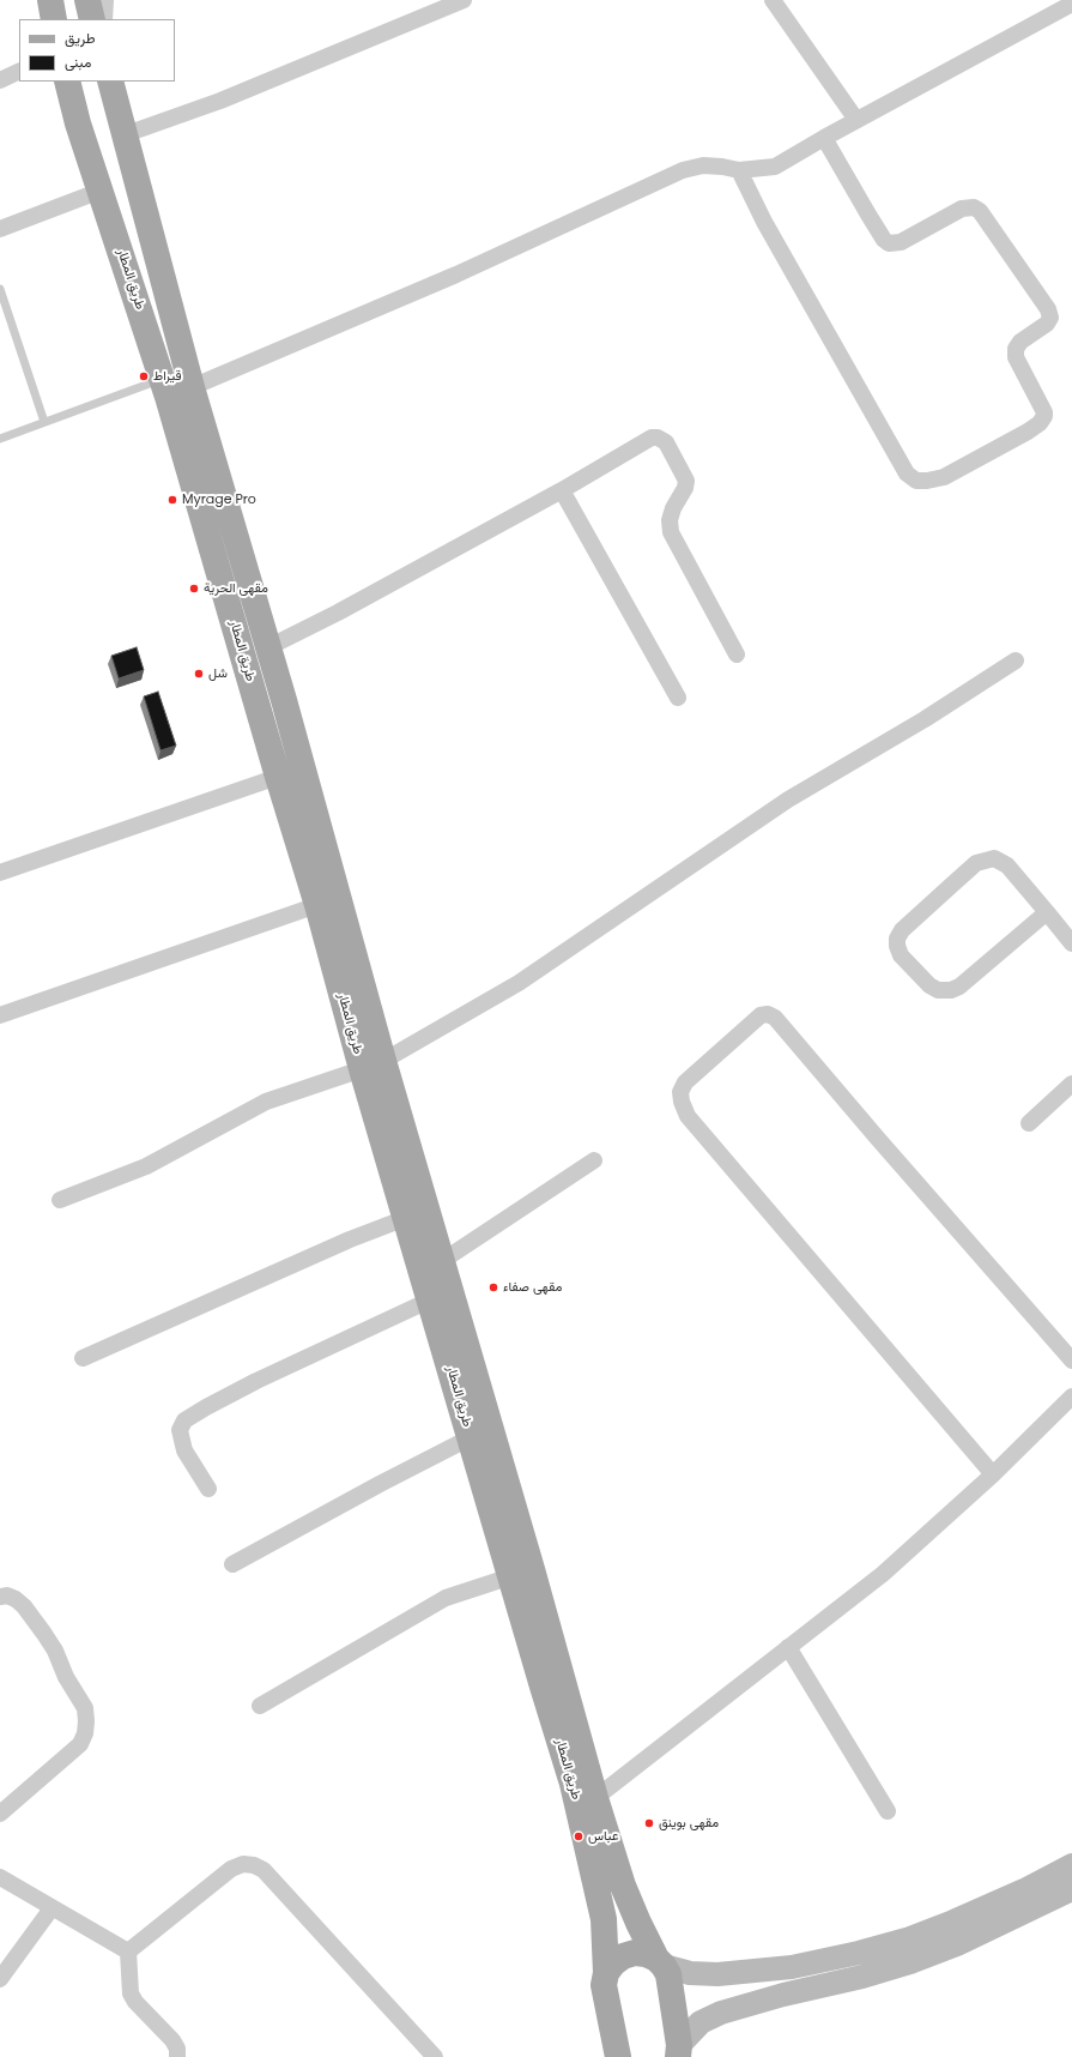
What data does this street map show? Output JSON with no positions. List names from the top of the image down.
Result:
{
  "streets": {
    "main road": ["طريق المطار"]
  },
  "places": [
    "قيراط",
    "Myrage Pro",
    "مقهى الحرية",
    "شل",
    "مقهى صفاء",
    "مقهى بوينق",
    "عباس"
  ],
  "legend": ["طريق", "مبنى"]
}
